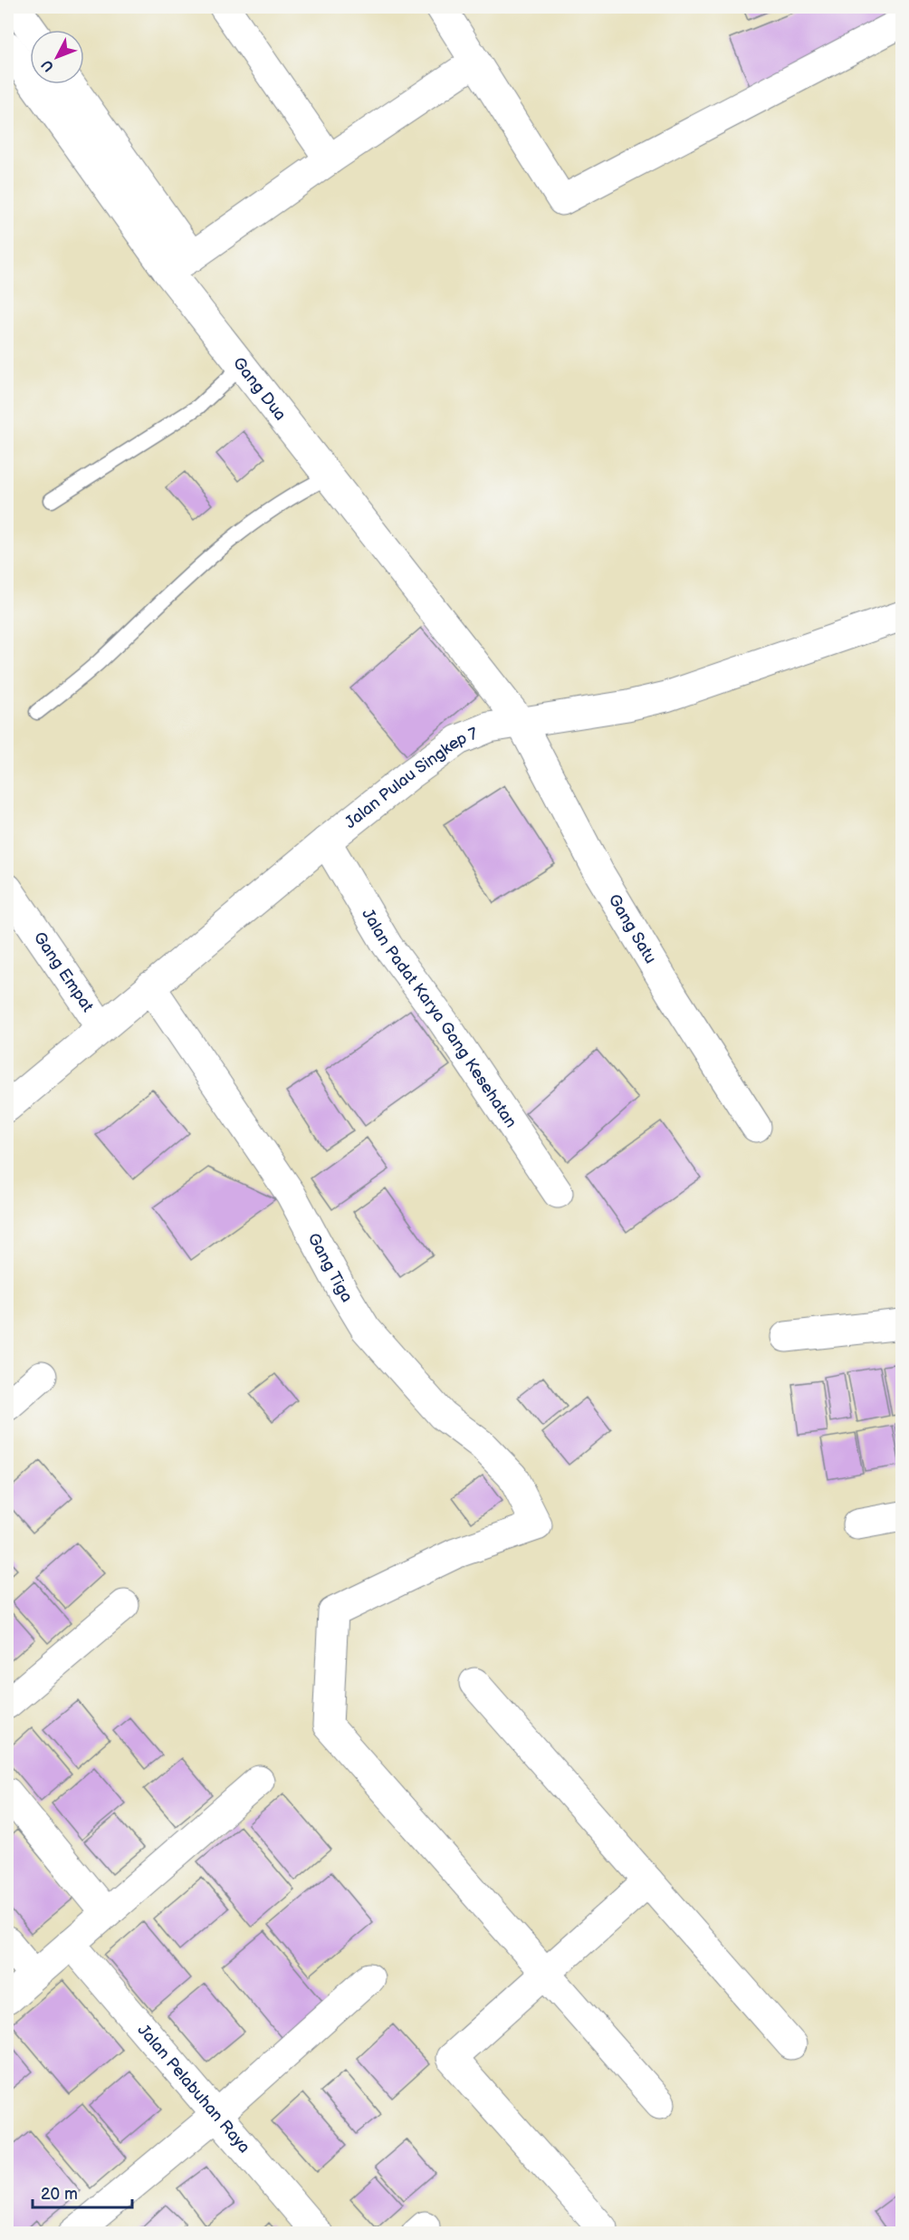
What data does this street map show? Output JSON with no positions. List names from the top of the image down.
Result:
{
  "streets": {
    "street": [
      "Gang Dua",
      "Jalan Pulau Singkep 7",
      "Gang Satu",
      "Gang Empat",
      "Jalan Padat Karya Gang Kesehatan",
      "Gang Tiga",
      "Jalan Pelabuhan Raya"
    ]
  },
  "crossings": [
    ["Gang Dua", "Jalan Pulau Singkep 7"],
    ["Gang Dua", "Gang Satu"],
    ["Jalan Pulau Singkep 7", "Gang Satu"],
    ["Jalan Pulau Singkep 7", "Gang Empat"],
    ["Jalan Pulau Singkep 7", "Jalan Padat Karya Gang Kesehatan"],
    ["Jalan Pulau Singkep 7", "Gang Tiga"]
  ],
  "scale_bar": "20 m",
  "north": "bottom left"
}
